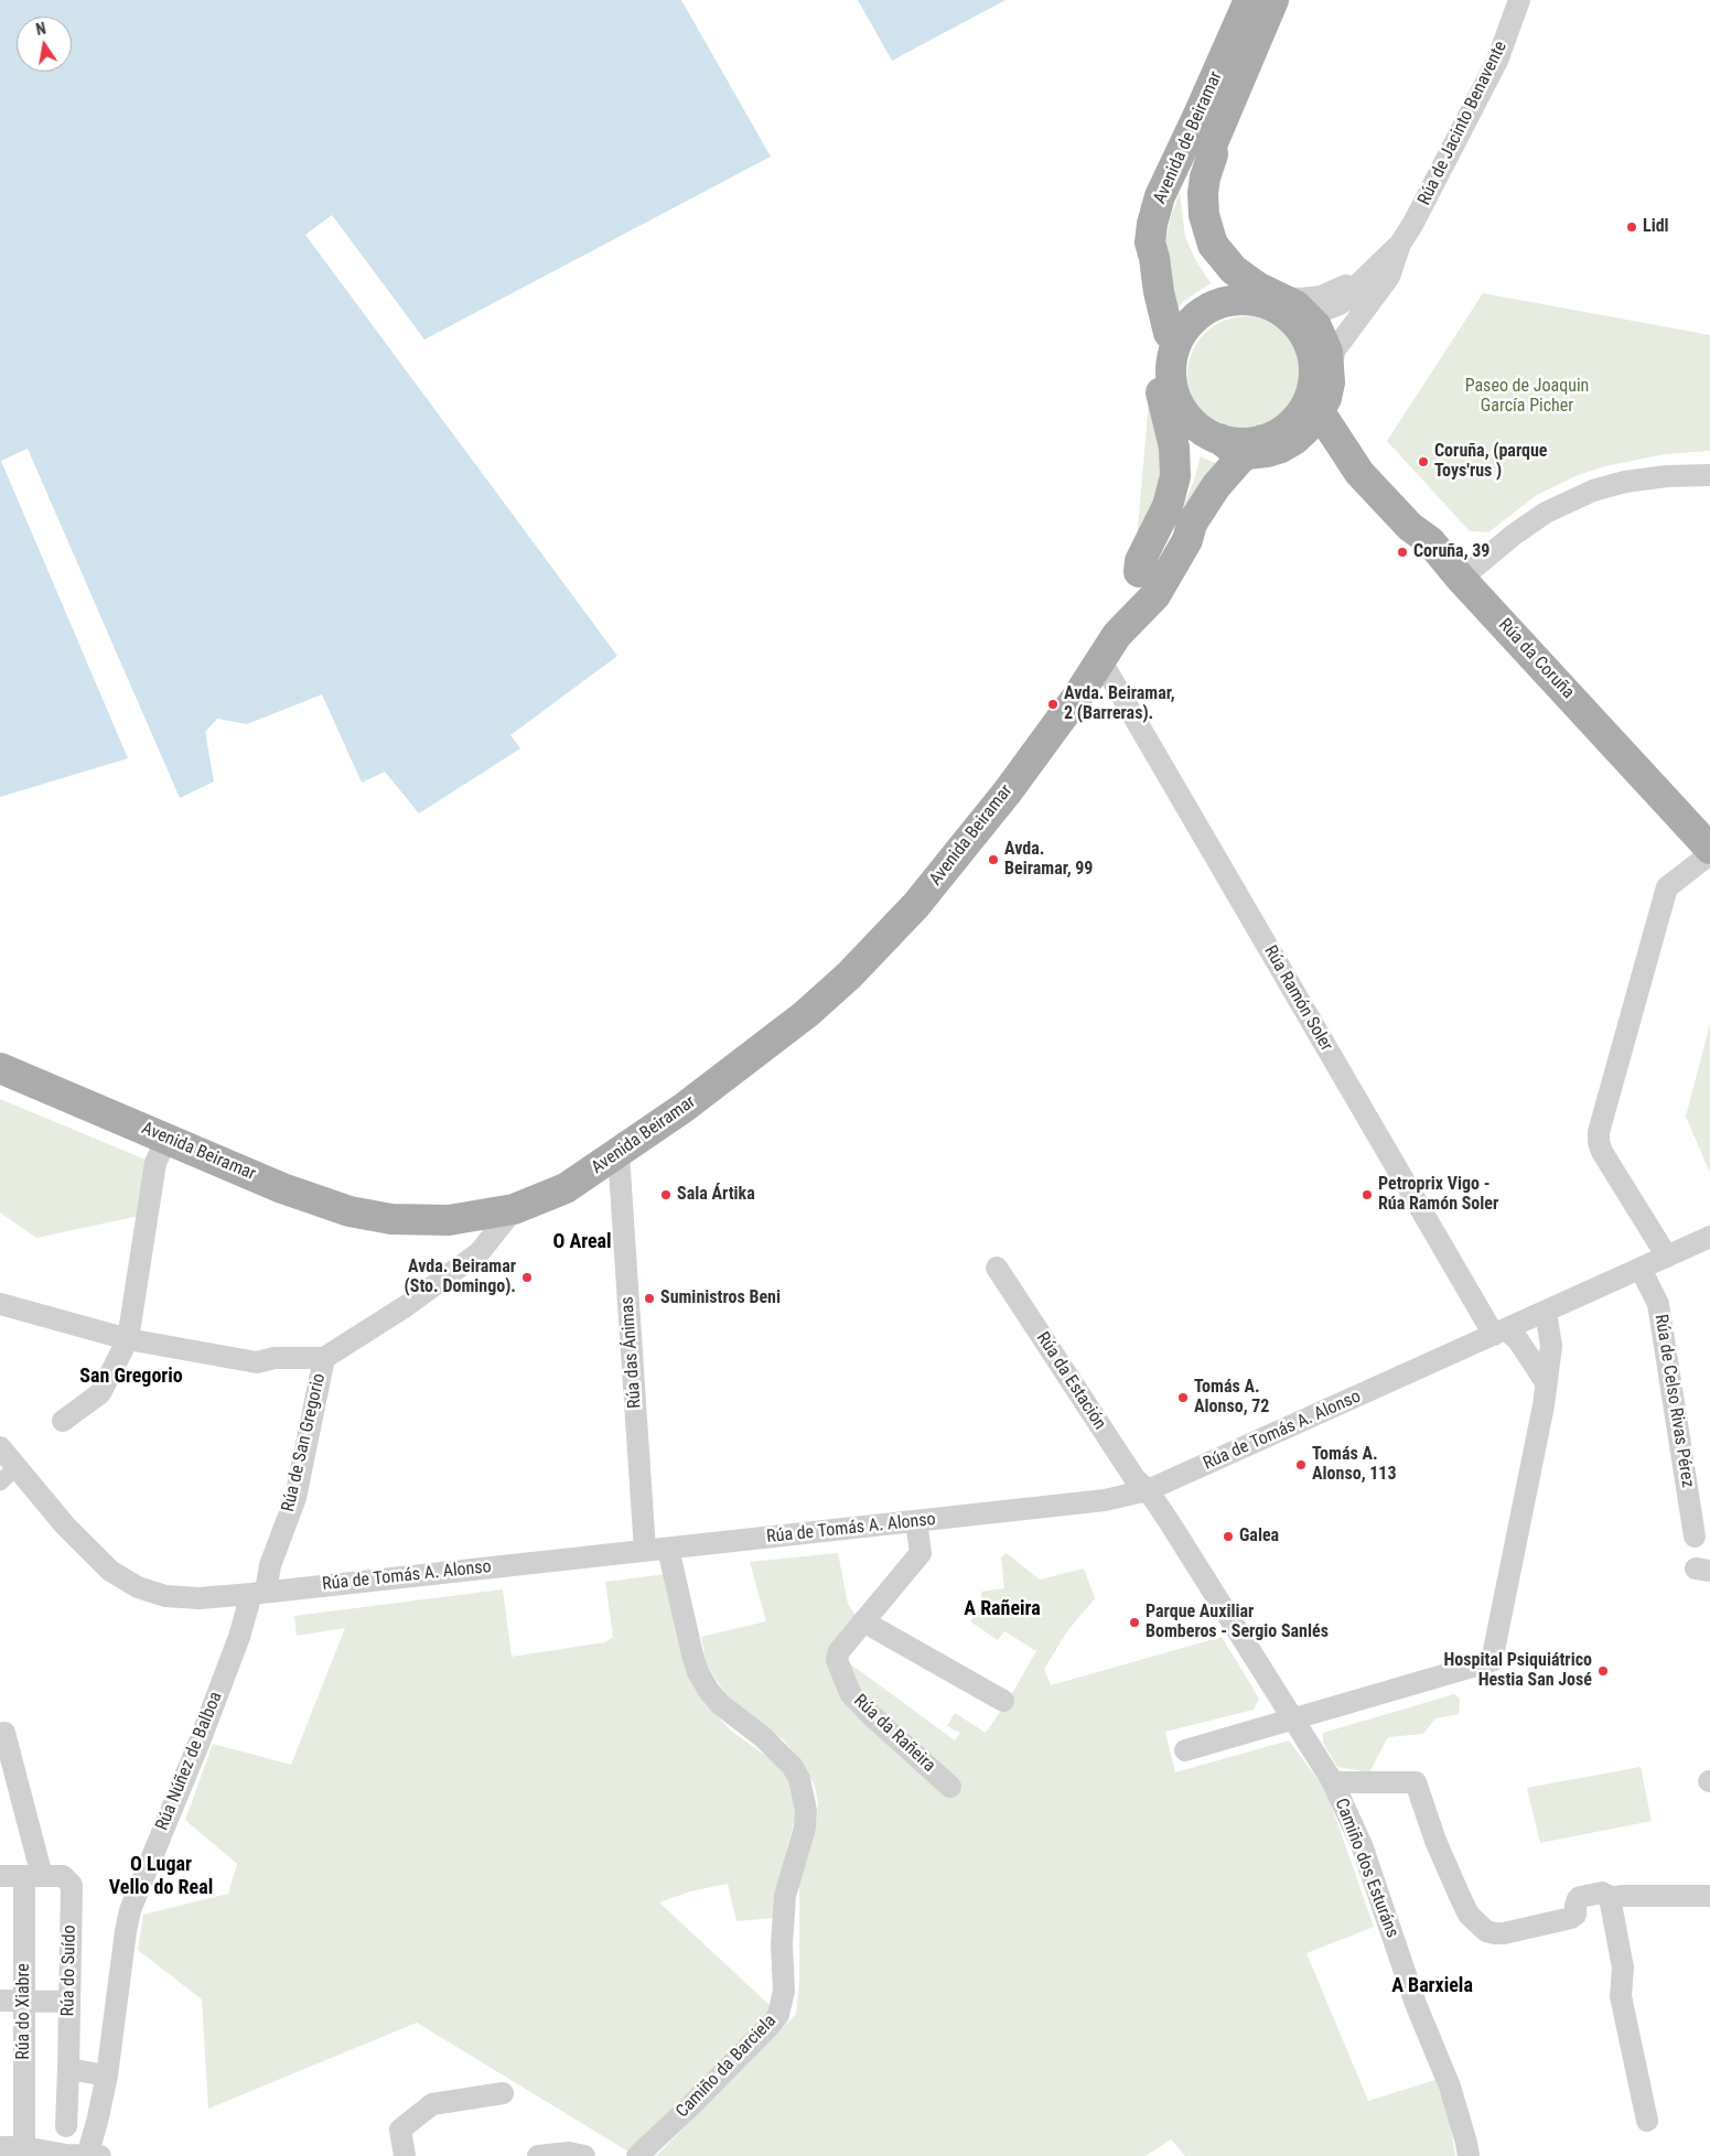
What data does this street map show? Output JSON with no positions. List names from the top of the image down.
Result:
{
  "streets": {
    "main road": ["Avenida de Beiramar", "Rúa da Coruña", "Avenida Beiramar"],
    "street": [
      "Rúa de Jacinto Benavente",
      "Rúa Ramón Soler",
      "Rúa das Ánimas",
      "Rúa da Estación",
      "Rúa de Celso Rivas Pérez",
      "Rúa de Tomás A. Alonso",
      "Rúa de San Gregorio",
      "Rúa da Rañeira",
      "Rúa Núñez de Balboa",
      "Camiño dos Esturáns",
      "Rúa do Suído",
      "Rúa do Xiabre",
      "Camiño da Barciela"
    ]
  },
  "crossings": [
    ["Rúa de Jacinto Benavente", "Avenida de Beiramar"],
    ["Rúa de Jacinto Benavente", "Avenida Beiramar"],
    ["Avenida de Beiramar", "Avenida Beiramar"],
    ["Avenida Beiramar", "Rúa Ramón Soler"],
    ["Avenida Beiramar", "Rúa das Ánimas"],
    ["Avenida Beiramar", "Rúa de San Gregorio"],
    ["Rúa Ramón Soler", "Rúa de Tomás A. Alonso"],
    ["Rúa das Ánimas", "Rúa de Tomás A. Alonso"],
    ["Rúa da Estación", "Rúa de Tomás A. Alonso"],
    ["Rúa da Estación", "Camiño dos Esturáns"],
    ["Rúa de Celso Rivas Pérez", "Rúa de Tomás A. Alonso"],
    ["Rúa de Tomás A. Alonso", "Rúa de San Gregorio"],
    ["Rúa de Tomás A. Alonso", "Rúa da Rañeira"],
    ["Rúa de Tomás A. Alonso", "Rúa Núñez de Balboa"],
    ["Rúa de Tomás A. Alonso", "Camiño dos Esturáns"],
    ["Rúa de Tomás A. Alonso", "Camiño da Barciela"],
    ["Rúa de San Gregorio", "Rúa Núñez de Balboa"],
    ["Rúa do Suído", "Rúa do Xiabre"]
  ],
  "districts": [
    "O Areal",
    "San Gregorio",
    "A Rañeira",
    "O Lugar Vello do Real",
    "A Barxiela"
  ],
  "parks": ["Paseo de Joaquin García Picher"],
  "places": [
    "Lidl",
    "Coruña, (parque Toys'rus )",
    "Coruña, 39",
    "Avda. Beiramar, 2 (Barreras).",
    "Avda. Beiramar, 99",
    "Sala Ártika",
    "Petroprix Vigo - Rúa Ramón Soler",
    "Avda. Beiramar (Sto. Domingo).",
    "Suministros Beni",
    "Tomás A. Alonso, 72",
    "Tomás A. Alonso, 113",
    "Galea",
    "Parque Auxiliar Bomberos - Sergio Sanlés",
    "Hospital Psiquiátrico Hestia San José"
  ],
  "north": "top"
}
